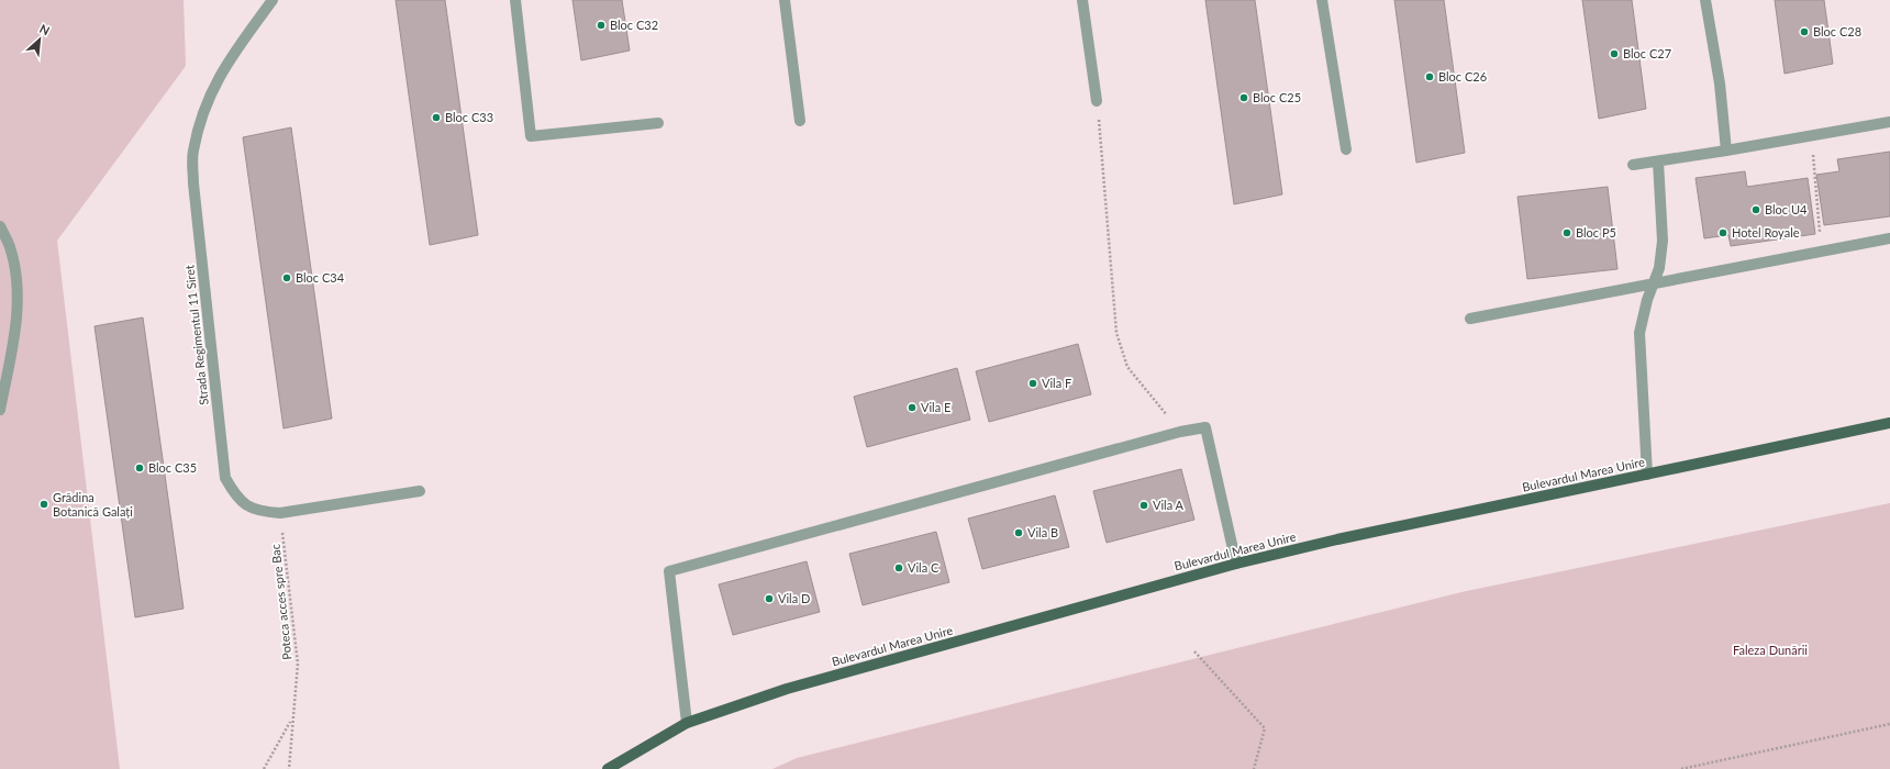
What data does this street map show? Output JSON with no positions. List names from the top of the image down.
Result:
{
  "streets": {
    "main road": ["Bulevardul Marea Unire"],
    "street": ["Strada Regimentul 11 Siret"],
    "path": ["Poteca acces spre Bac"]
  },
  "crossings": [
    ["Strada Regimentul 11 Siret", "Poteca acces spre Bac"]
  ],
  "parks": ["Faleza Dunării"],
  "places": [
    "Bloc C32",
    "Bloc C28",
    "Bloc C27",
    "Bloc C26",
    "Bloc C25",
    "Bloc C33",
    "Bloc U4",
    "Bloc P5",
    "Hotel Royale",
    "Bloc C34",
    "Vila F",
    "Vila E",
    "Bloc C35",
    "Grădina Botanică Galați",
    "Vila A",
    "Vila B",
    "Vila C",
    "Vila D"
  ],
  "north": "top right"
}
